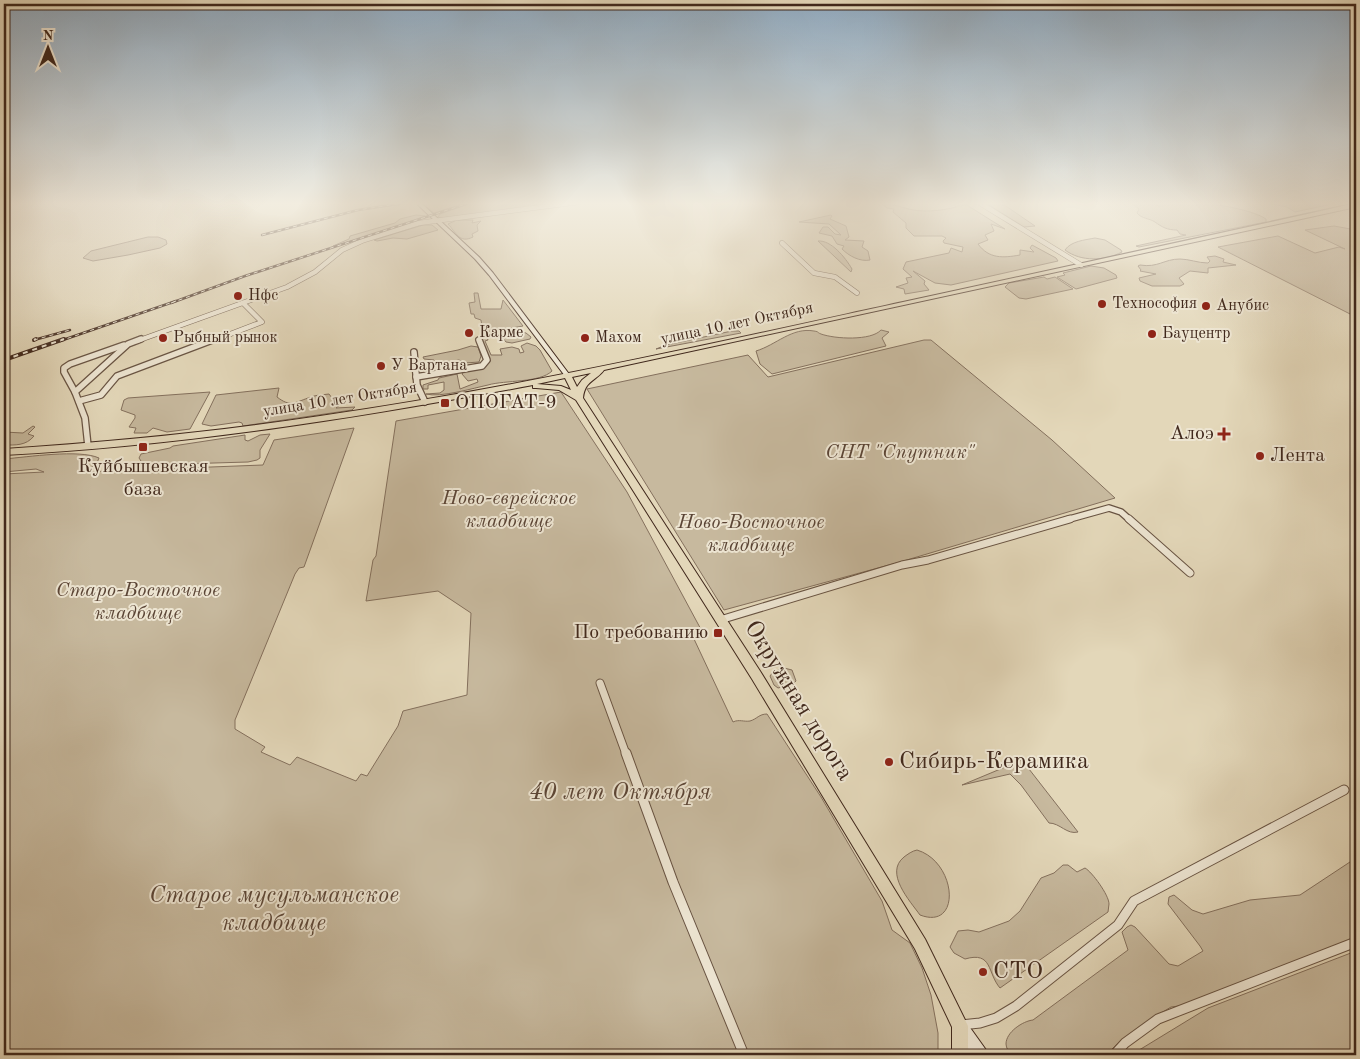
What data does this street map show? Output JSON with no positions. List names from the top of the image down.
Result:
{
  "streets": {
    "main road": ["улица 10 лет Октября", "Окружная дорога"]
  },
  "crossings": [
    ["улица 10 лет Октября", "Окружная дорога"]
  ],
  "parks": [
    "СНТ \"Спутник\"",
    "Ново-еврейское кладбище",
    "Ново-Восточное кладбище",
    "Старо-Восточное кладбище",
    "40 лет Октября",
    "Старое мусульманское кладбище"
  ],
  "places": {
    "other": [
      "Нфс",
      "Технософия",
      "Анубис",
      "Карме",
      "Бауцентр",
      "Рыбный рынок",
      "Махом",
      "У Вартана",
      "Лента",
      "Сибирь-Керамика",
      "СТО"
    ],
    "transit": ["ОПОГАТ-9", "Куйбышевская база", "По требованию"],
    "health": ["Алоэ"]
  },
  "north": "top"
}
